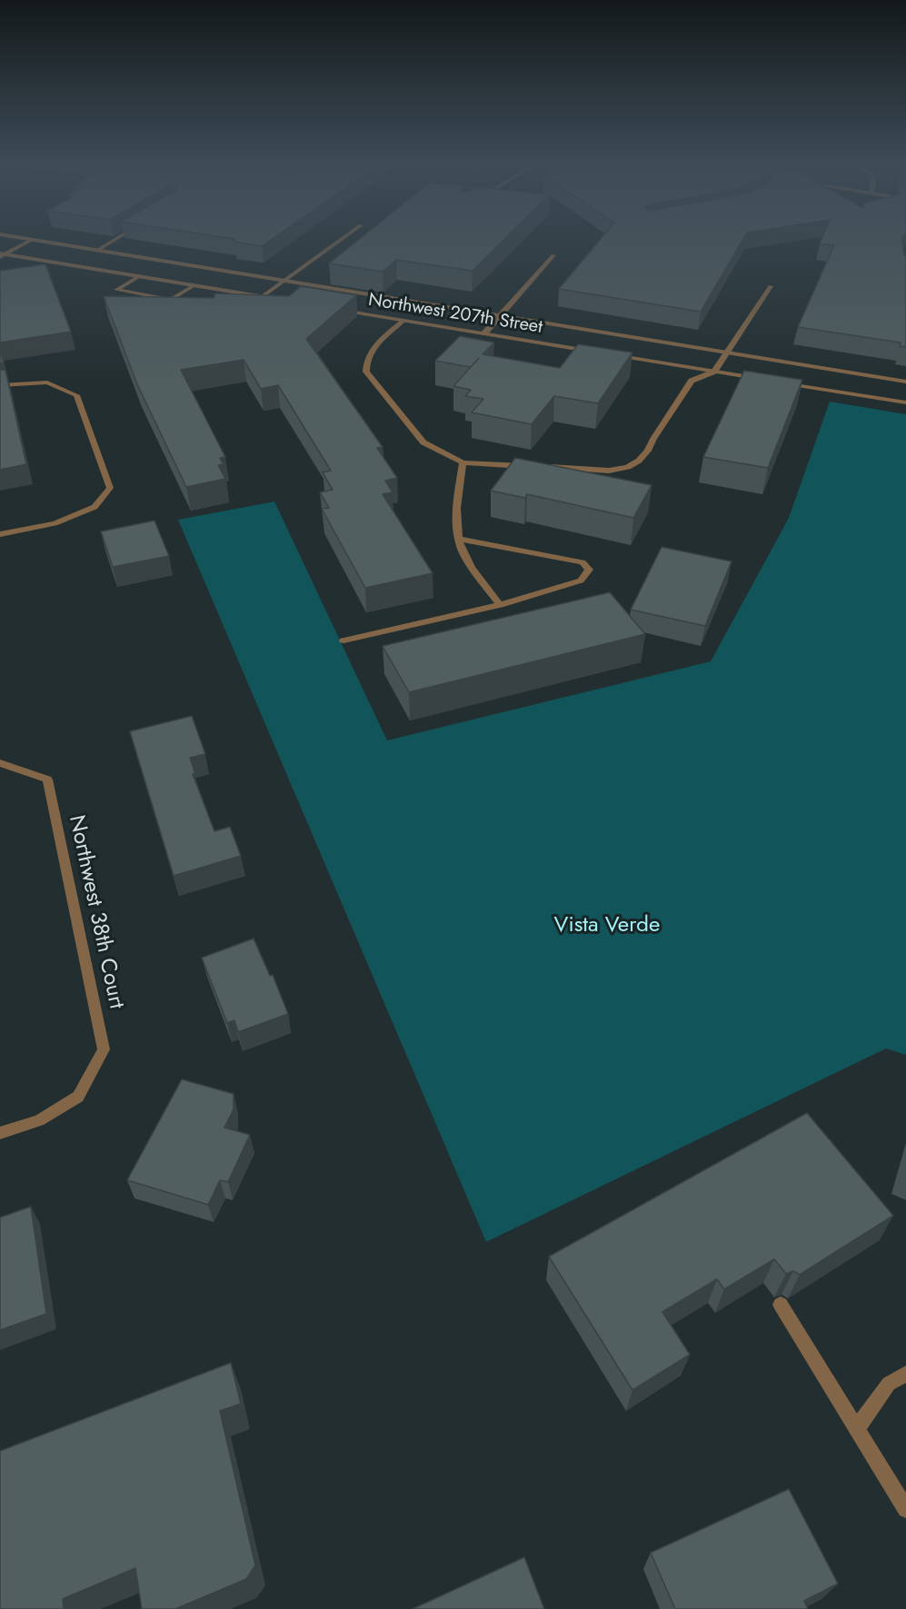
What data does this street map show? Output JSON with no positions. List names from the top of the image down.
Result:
{
  "streets": {
    "street": ["Northwest 207th Street", "Northwest 38th Court"]
  },
  "parks": ["Vista Verde"]
}
